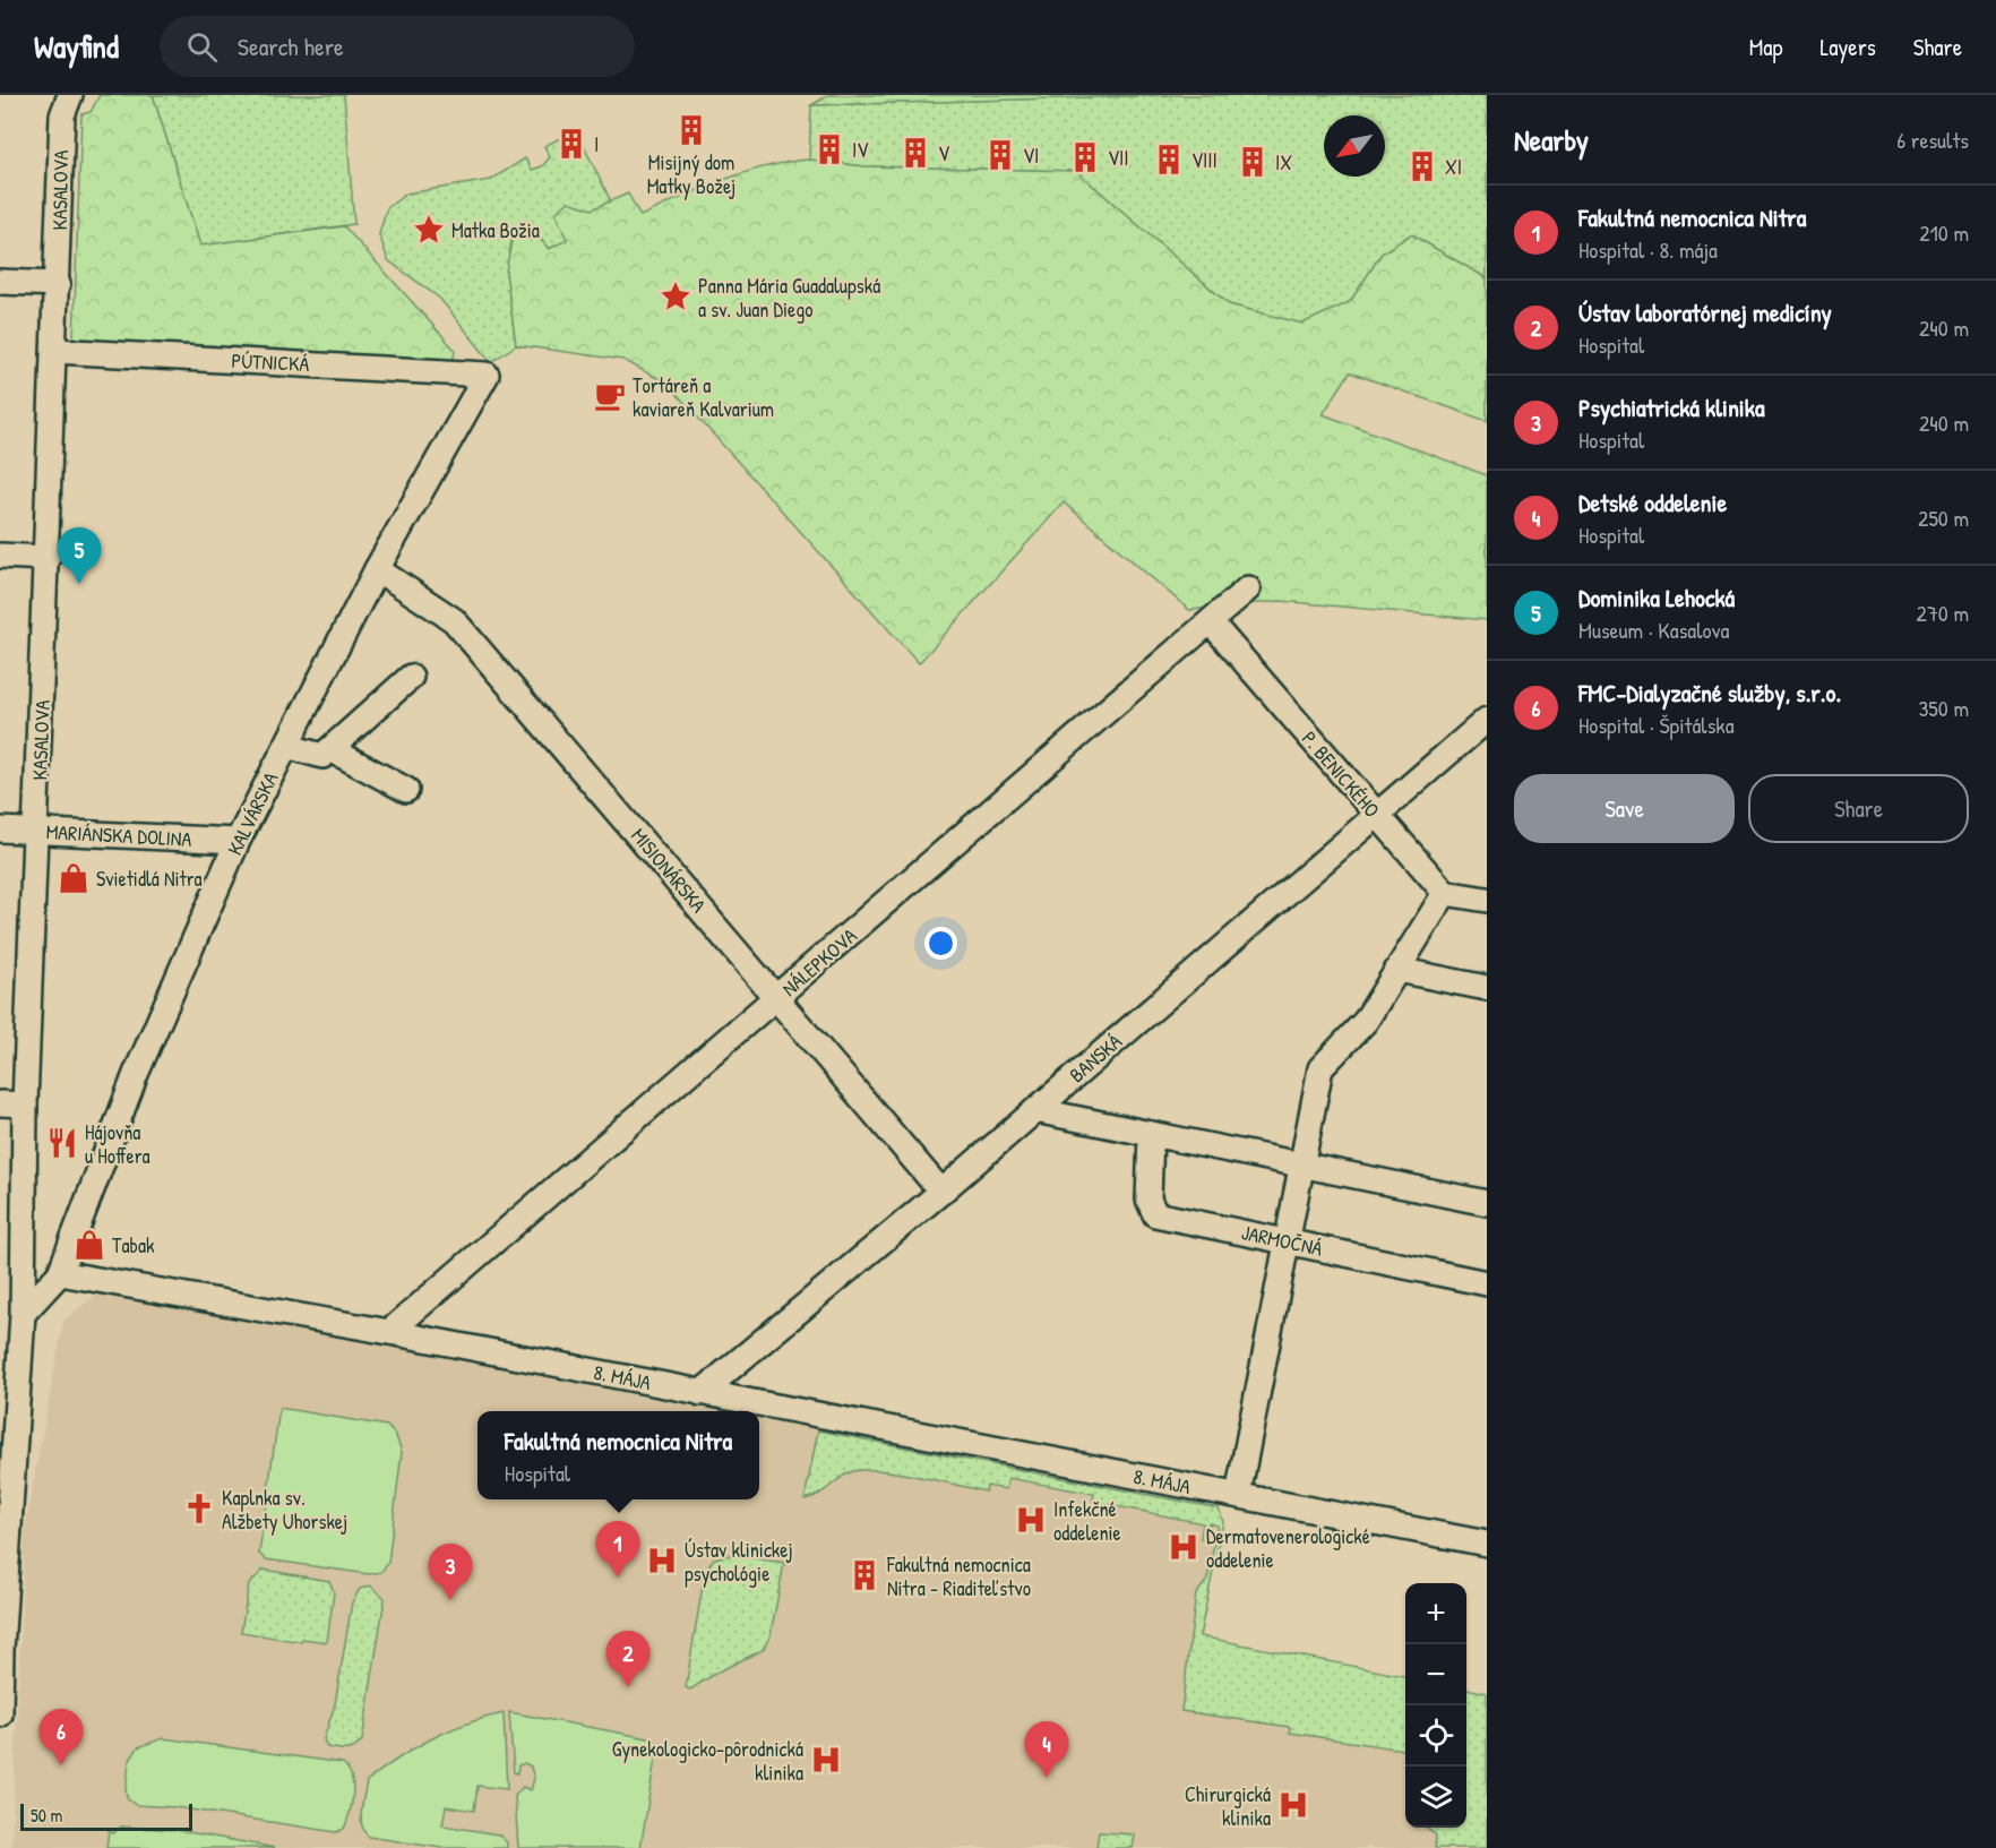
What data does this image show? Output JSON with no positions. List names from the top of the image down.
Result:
{
  "streets": {
    "street": [
      "KASALOVA",
      "PÚTNICKÁ",
      "P. BENICKÉHO",
      "KALVÁRSKA",
      "MARIÁNSKA DOLINA",
      "MISIONÁRSKA",
      "NÁLEPKOVA",
      "BANSKÁ",
      "JARMOČNÁ",
      "8. MÁJA"
    ]
  },
  "crossings": [
    ["KASALOVA", "PÚTNICKÁ"],
    ["KASALOVA", "MARIÁNSKA DOLINA"],
    ["PÚTNICKÁ", "KALVÁRSKA"],
    ["P. BENICKÉHO", "NÁLEPKOVA"],
    ["P. BENICKÉHO", "BANSKÁ"],
    ["KALVÁRSKA", "MARIÁNSKA DOLINA"],
    ["KALVÁRSKA", "MISIONÁRSKA"],
    ["KALVÁRSKA", "8. MÁJA"],
    ["MISIONÁRSKA", "NÁLEPKOVA"],
    ["MISIONÁRSKA", "BANSKÁ"],
    ["NÁLEPKOVA", "8. MÁJA"],
    ["BANSKÁ", "8. MÁJA"]
  ],
  "places": {
    "building": [
      "Misijný dom Matky Božej",
      "I",
      "IV",
      "V",
      "VI",
      "VII",
      "VIII",
      "IX",
      "XI",
      "Fakultná nemocnica Nitra - Riaditeľstvo"
    ],
    "place": ["Matka Božia", "Panna Mária Guadalupská a sv. Juan Diego"],
    "cafe": ["Tortáreň a kaviareň Kalvarium"],
    "shop": ["Svietidlá Nitra", "Tabak"],
    "restaurant": ["Hájovňa u Hoffera"],
    "church": ["Kaplnka sv. Alžbety Uhorskej"],
    "hospital": [
      "Infekčné oddelenie",
      "Dermatovenerologické oddelenie",
      "Ústav klinickej psychológie",
      "Gynekologicko-pôrodnická klinika",
      "Chirurgická klinika"
    ]
  },
  "scale_bar": "50 m",
  "north": "bottom left",
  "page": {
    "header": "Wayfind",
    "search": "Search here",
    "nav": ["Map", "Layers", "Share"],
    "heading": ["Nearby", "6 results"],
    "list": [
      {
        "mark": "1",
        "name": "Fakultná nemocnica Nitra",
        "note": "Hospital · 8. mája",
        "value": "210 m"
      },
      {
        "mark": "2",
        "name": "Ústav laboratórnej medicíny",
        "note": "Hospital",
        "value": "240 m"
      },
      {
        "mark": "3",
        "name": "Psychiatrická klinika",
        "note": "Hospital",
        "value": "240 m"
      },
      {
        "mark": "4",
        "name": "Detské oddelenie",
        "note": "Hospital",
        "value": "250 m"
      },
      {
        "mark": "5",
        "name": "Dominika Lehocká",
        "note": "Museum · Kasalova",
        "value": "270 m"
      },
      {
        "mark": "6",
        "name": "FMC-Dialyzačné služby, s.r.o.",
        "note": "Hospital · Špitálska",
        "value": "350 m"
      }
    ],
    "pins": [
      "5",
      "1",
      "3",
      "2",
      "6",
      "4"
    ],
    "buttons": ["Save", "Share"],
    "popup": ["Fakultná nemocnica Nitra", "Hospital"],
    "map_buttons": ["+", "−"],
    "scale": "50 m"
  }
}
